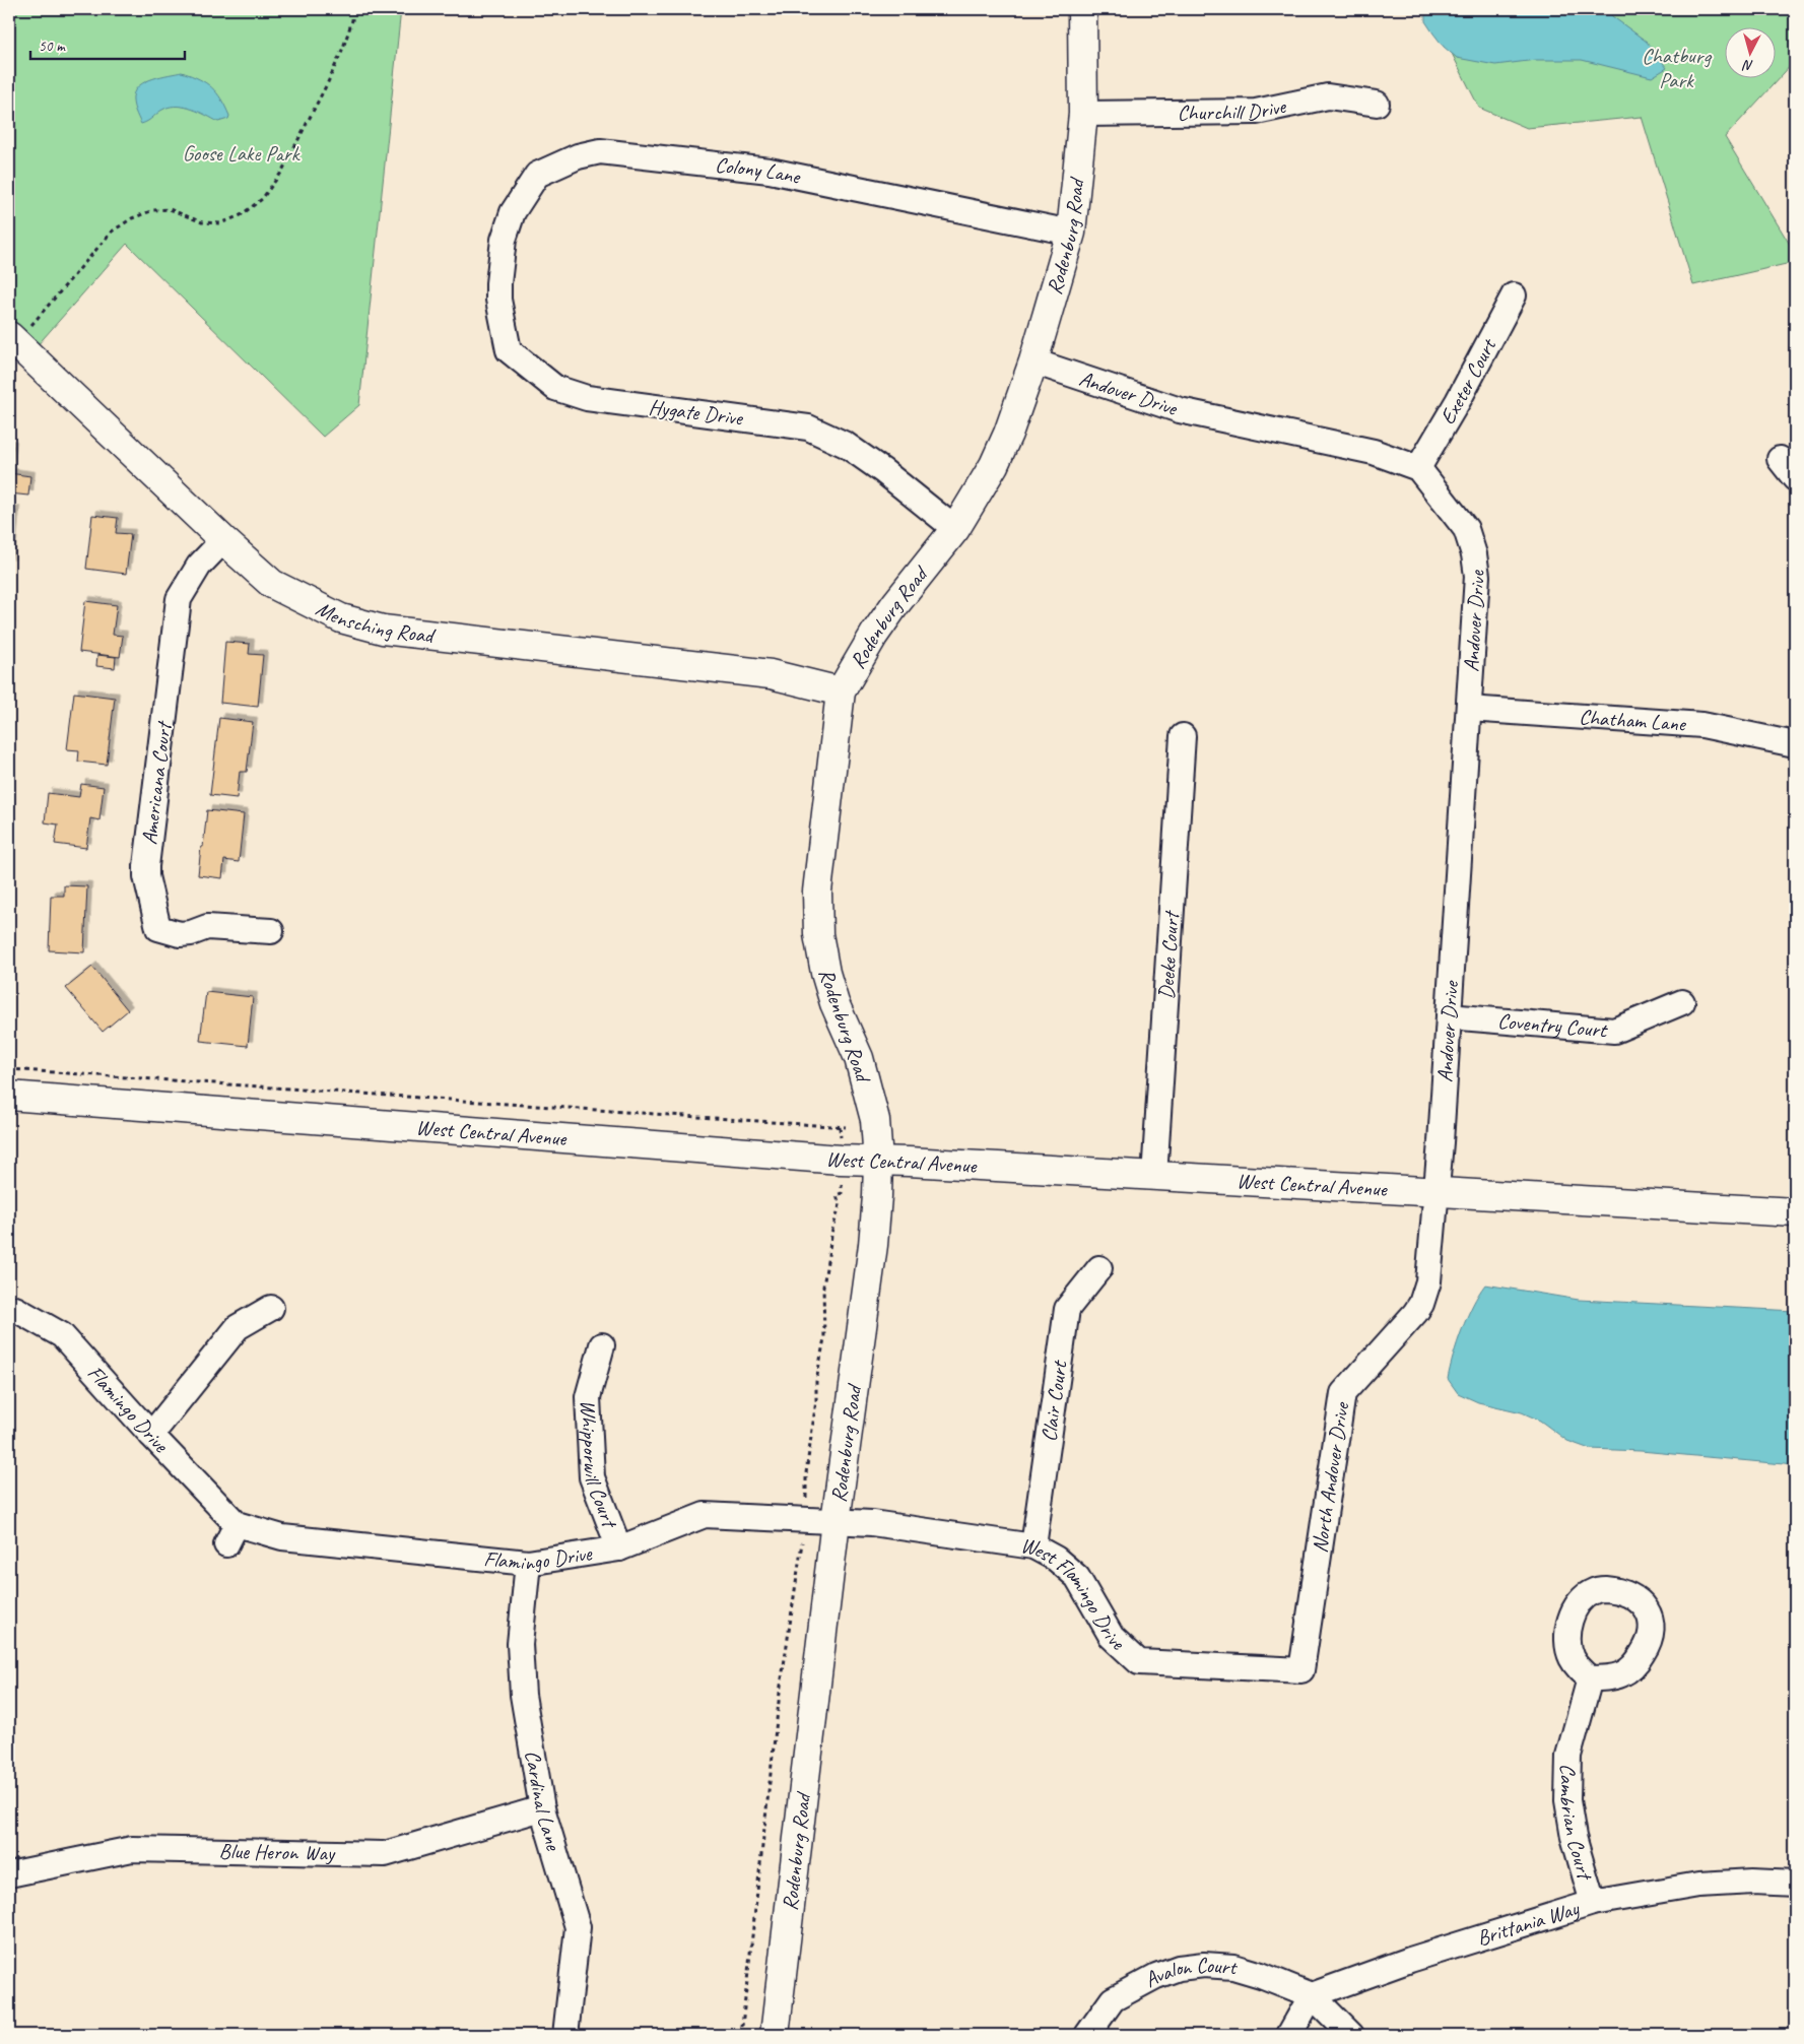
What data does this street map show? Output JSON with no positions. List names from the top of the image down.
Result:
{
  "streets": {
    "street": [
      "Churchill Drive",
      "Colony Lane",
      "Rodenburg Road",
      "Exeter Court",
      "Andover Drive",
      "Hygate Drive",
      "Mensching Road",
      "Chatham Lane",
      "Americana Court",
      "Deeke Court",
      "Coventry Court",
      "West Central Avenue",
      "Clair Court",
      "Flamingo Drive",
      "Whipporwill Court",
      "North Andover Drive",
      "West Flamingo Drive",
      "Cardinal Lane",
      "Cambrian Court",
      "Blue Heron Way",
      "Brittania Way",
      "Avalon Court"
    ]
  },
  "crossings": [
    ["Churchill Drive", "Rodenburg Road"],
    ["Colony Lane", "Rodenburg Road"],
    ["Colony Lane", "Hygate Drive"],
    ["Rodenburg Road", "Andover Drive"],
    ["Rodenburg Road", "Hygate Drive"],
    ["Rodenburg Road", "Mensching Road"],
    ["Rodenburg Road", "West Central Avenue"],
    ["Rodenburg Road", "Flamingo Drive"],
    ["Rodenburg Road", "West Flamingo Drive"],
    ["Exeter Court", "Andover Drive"],
    ["Andover Drive", "Chatham Lane"],
    ["Andover Drive", "Coventry Court"],
    ["Andover Drive", "West Central Avenue"],
    ["Andover Drive", "North Andover Drive"],
    ["Mensching Road", "Americana Court"],
    ["Deeke Court", "West Central Avenue"],
    ["West Central Avenue", "North Andover Drive"],
    ["Clair Court", "West Flamingo Drive"],
    ["Flamingo Drive", "Whipporwill Court"],
    ["Flamingo Drive", "West Flamingo Drive"],
    ["Flamingo Drive", "Cardinal Lane"],
    ["North Andover Drive", "West Flamingo Drive"],
    ["Cardinal Lane", "Blue Heron Way"],
    ["Cambrian Court", "Brittania Way"],
    ["Brittania Way", "Avalon Court"]
  ],
  "parks": ["Chatburg Park", "Goose Lake Park"],
  "scale_bar": "50 m",
  "north": "bottom"
}
